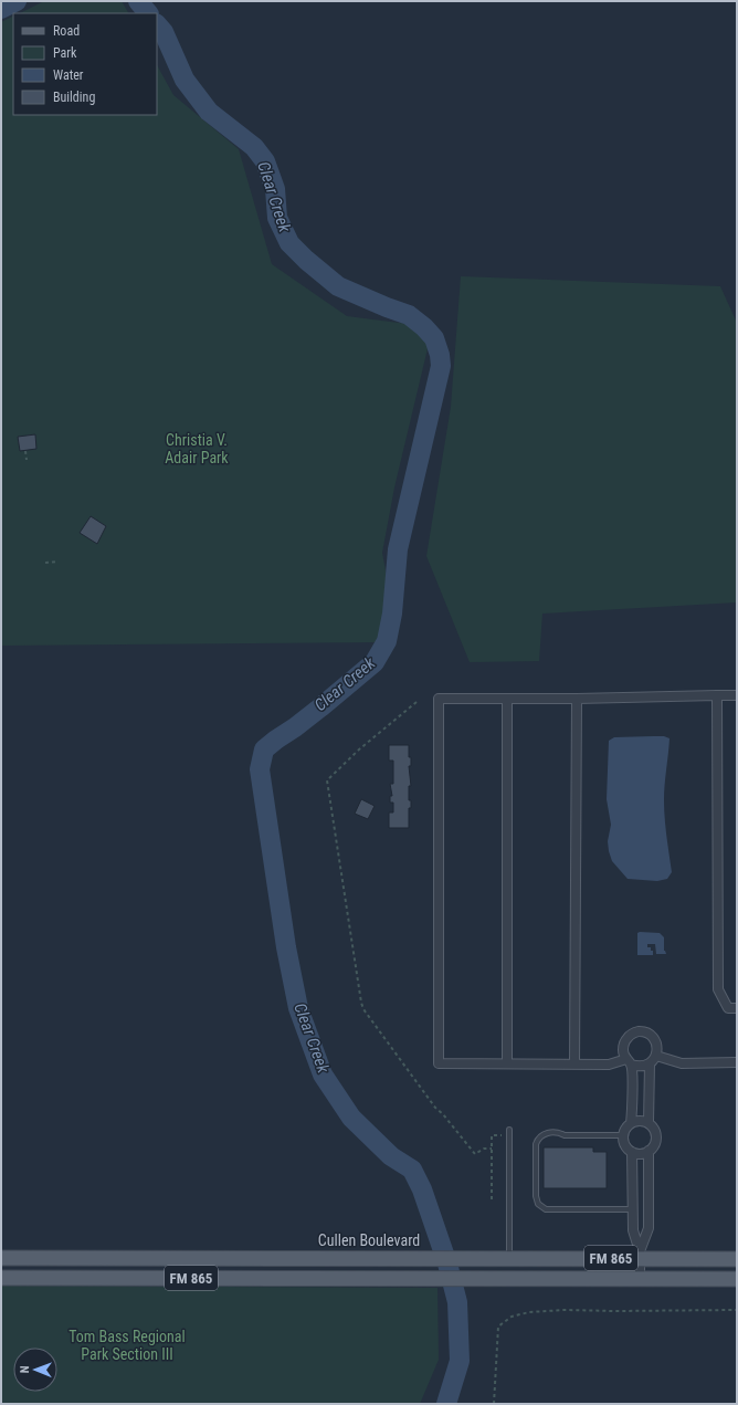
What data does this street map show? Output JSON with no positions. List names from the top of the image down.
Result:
{
  "streets": {
    "main road": ["Cullen Boulevard", "FM 865"]
  },
  "water": ["Clear Creek"],
  "parks": ["Christia V. Adair Park", "Tom Bass Regional Park Section III"],
  "legend": [
    "Road",
    "Park",
    "Water",
    "Building"
  ],
  "north": "left"
}
